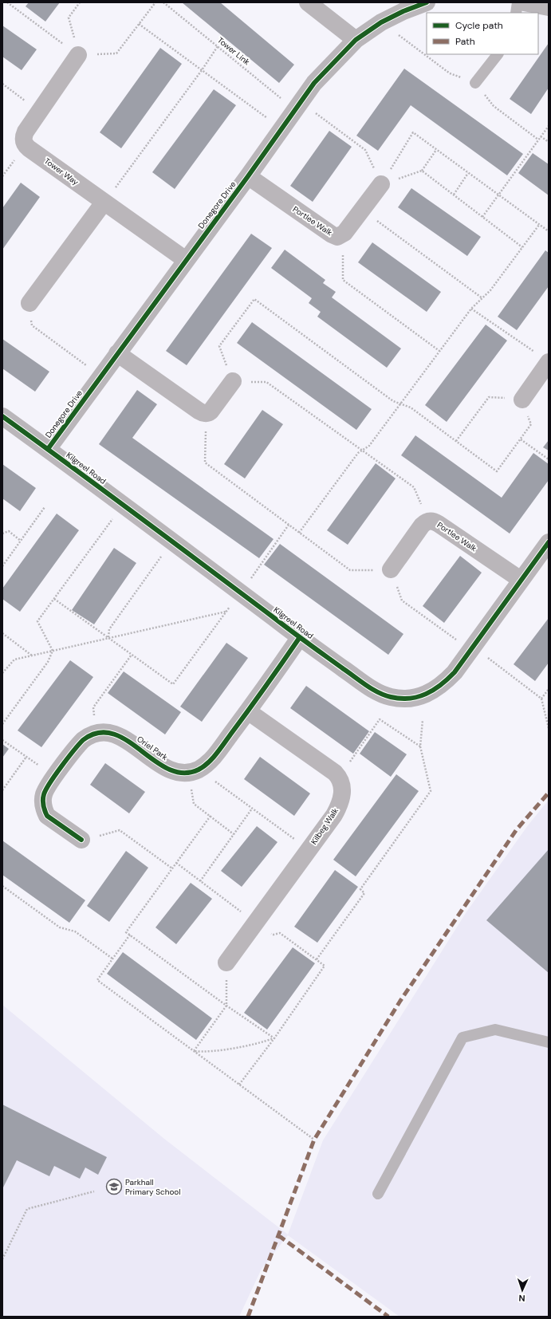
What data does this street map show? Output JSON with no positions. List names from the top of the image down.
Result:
{
  "streets": {
    "street": [
      "Tower Way",
      "Donegore Drive",
      "Portlee Walk",
      "Kilgreel Road",
      "Oriel Park",
      "Kilbeg Walk"
    ],
    "path": ["Tower Link"]
  },
  "crossings": [
    ["Tower Link", "Donegore Drive"],
    ["Tower Link", "Portlee Walk"],
    ["Tower Way", "Donegore Drive"],
    ["Donegore Drive", "Portlee Walk"],
    ["Donegore Drive", "Kilgreel Road"],
    ["Portlee Walk", "Kilgreel Road"]
  ],
  "places": {
    "school or university": ["Parkhall Primary School"]
  },
  "legend": ["Cycle path", "Path"],
  "north": "bottom"
}
